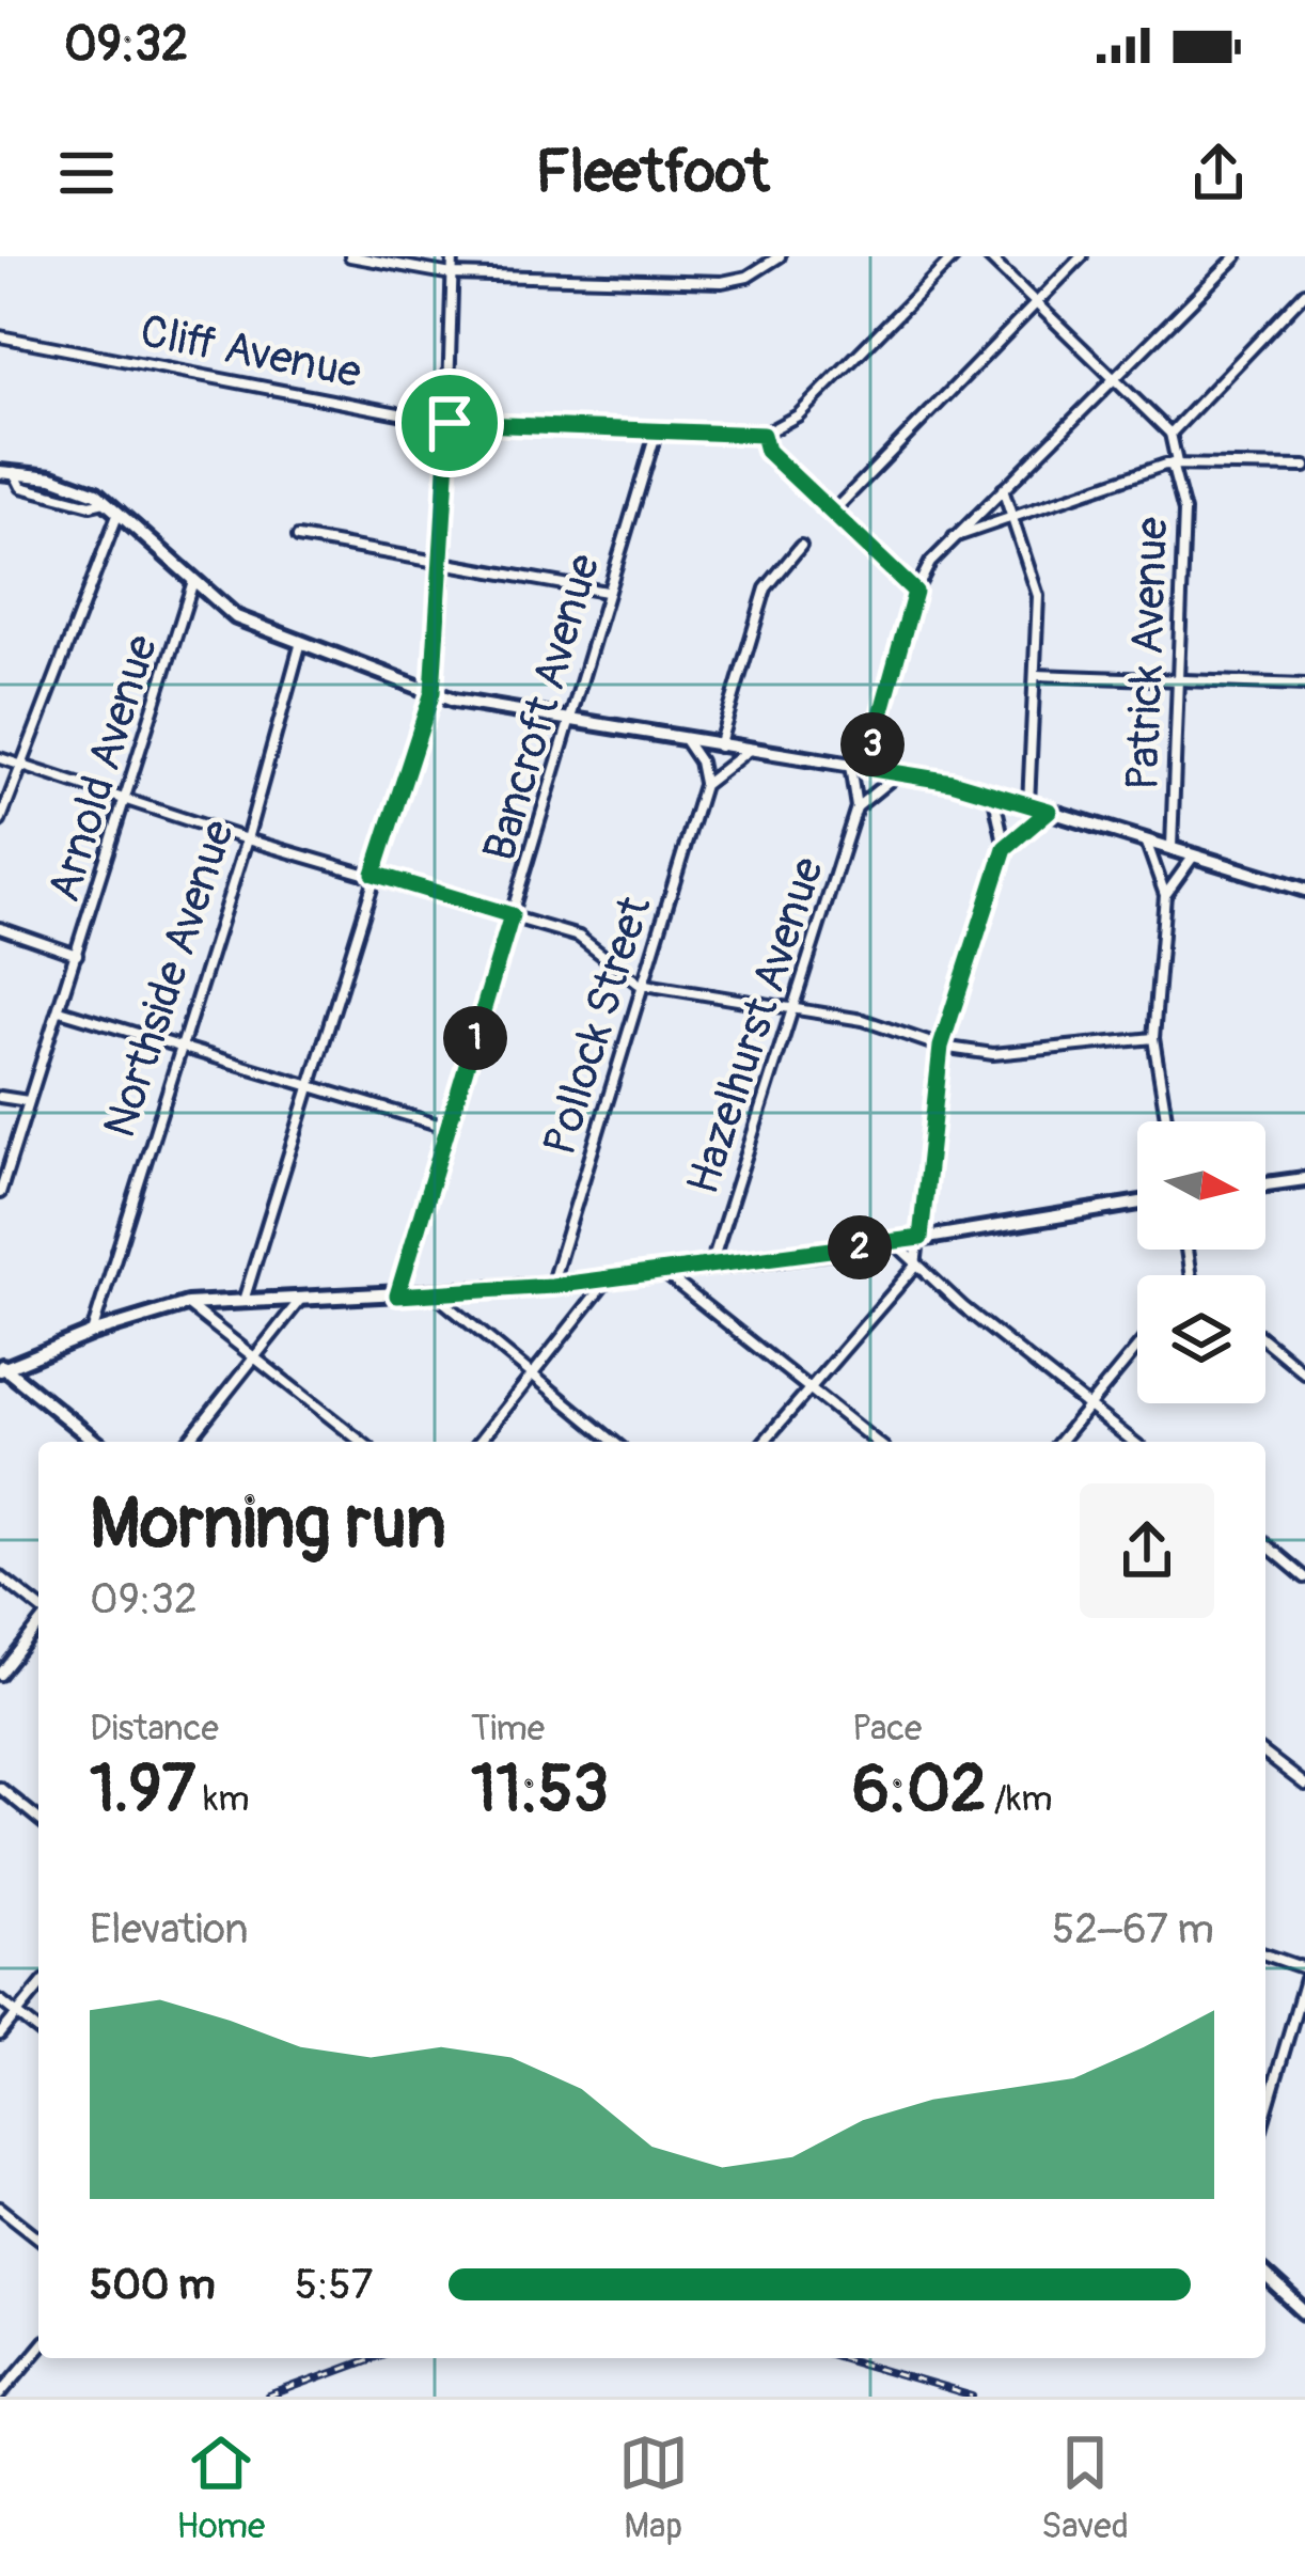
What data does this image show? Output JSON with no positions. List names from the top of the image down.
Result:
{
  "streets": {
    "street": [
      "Cliff Avenue",
      "Patrick Avenue",
      "Bancroft Avenue",
      "Arnold Avenue",
      "Northside Avenue",
      "Pollock Street",
      "Hazelhurst Avenue"
    ]
  },
  "crossings": [
    ["Cliff Avenue", "Bancroft Avenue"]
  ],
  "north": "right",
  "page": {
    "status": "09:32",
    "header": "Fleetfoot",
    "pins": ["3", "1", "2"],
    "heading": ["Morning run", "09:32"],
    "stats": [
      ["Distance", "1.97 km"],
      ["Time", "11:53"],
      ["Pace", "6:02 /km"]
    ],
    "chart": ["Elevation", "52–67 m"],
    "list": [
      {
        "name": "500 m",
        "note": "5:57"
      }
    ],
    "tabs": ["Home", "Map", "Saved"]
  }
}
